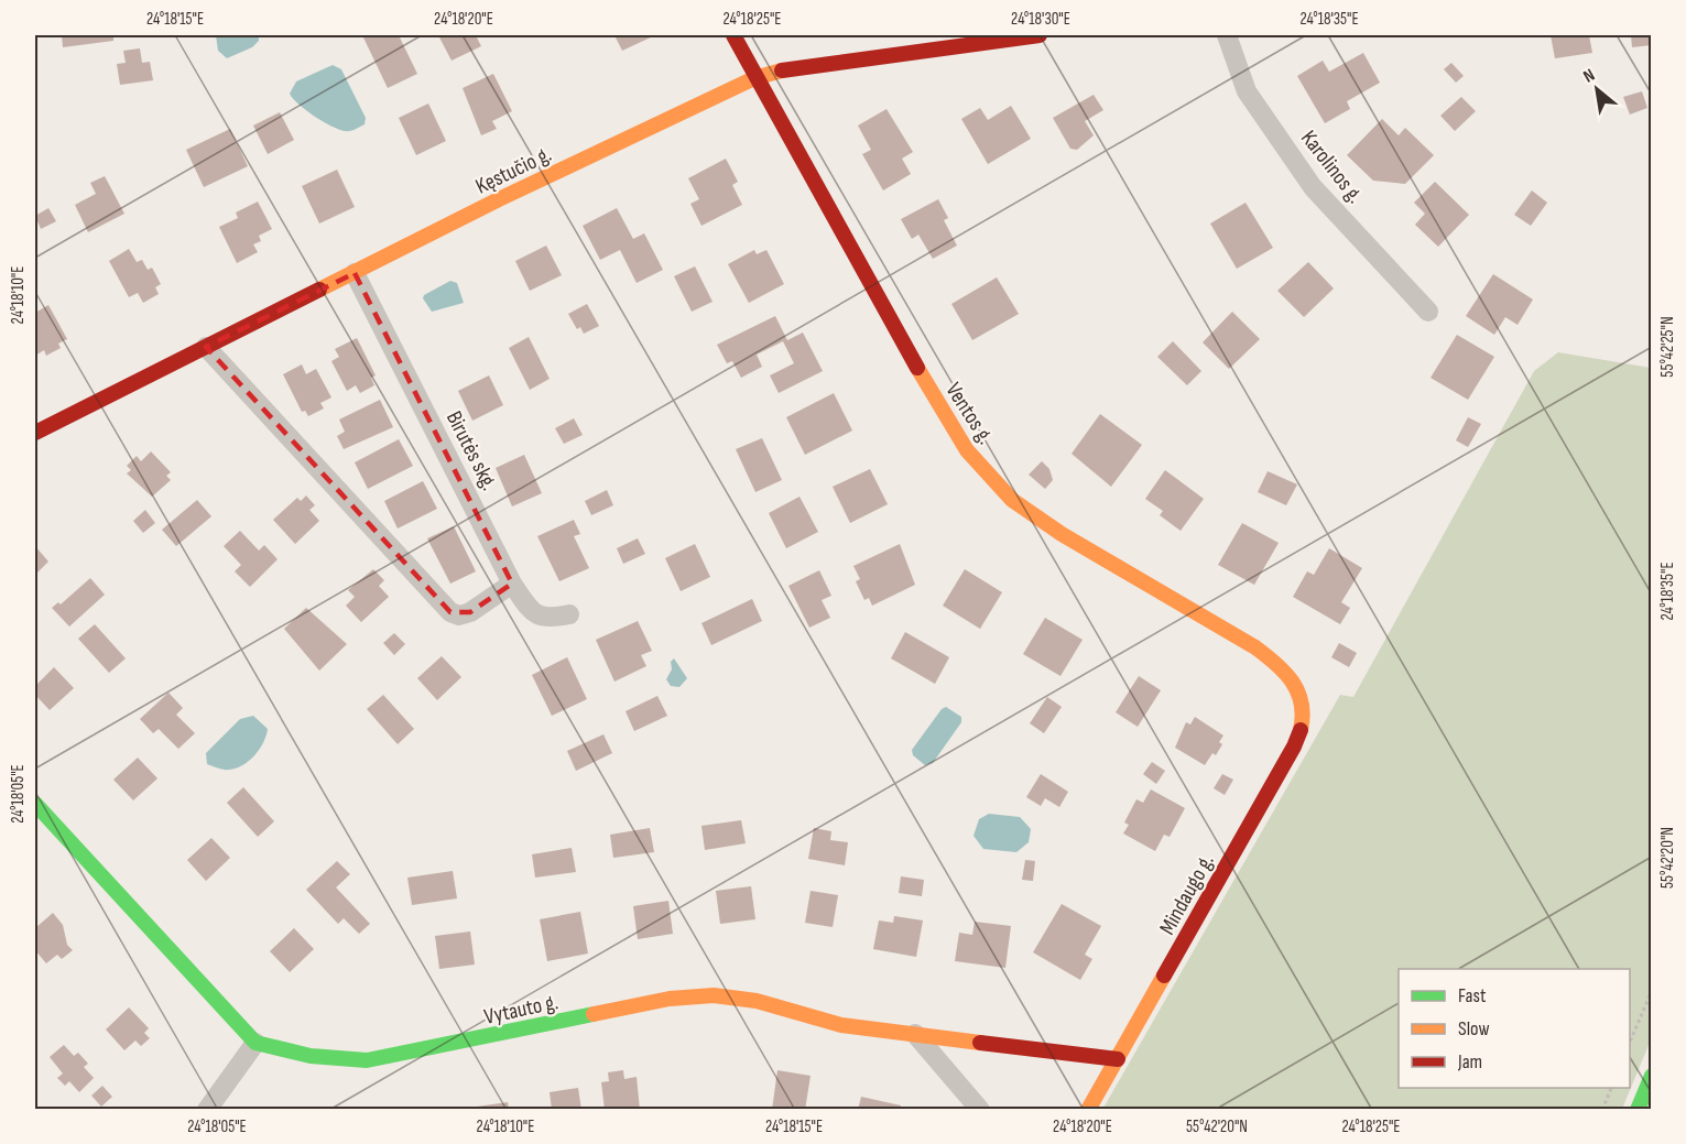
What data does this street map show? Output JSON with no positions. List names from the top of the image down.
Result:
{
  "streets": {
    "street": [
      "Karolinos g.",
      "Kęstučio g.",
      "Ventos g.",
      "Birutės skg.",
      "Mindaugo g.",
      "Vytauto g."
    ]
  },
  "crossings": [
    ["Kęstučio g.", "Ventos g."],
    ["Kęstučio g.", "Birutės skg."],
    ["Ventos g.", "Mindaugo g."],
    ["Mindaugo g.", "Vytauto g."]
  ],
  "legend": ["Fast", "Slow", "Jam"],
  "north": "top left",
  "coordinates": [
    "24°18'15\"E",
    "24°18'20\"E",
    "24°18'25\"E",
    "24°18'30\"E",
    "24°18'35\"E",
    "24°18'10\"E",
    "55°42'25\"N",
    "24°18'05\"E",
    "55°42'20\"N"
  ]
}
